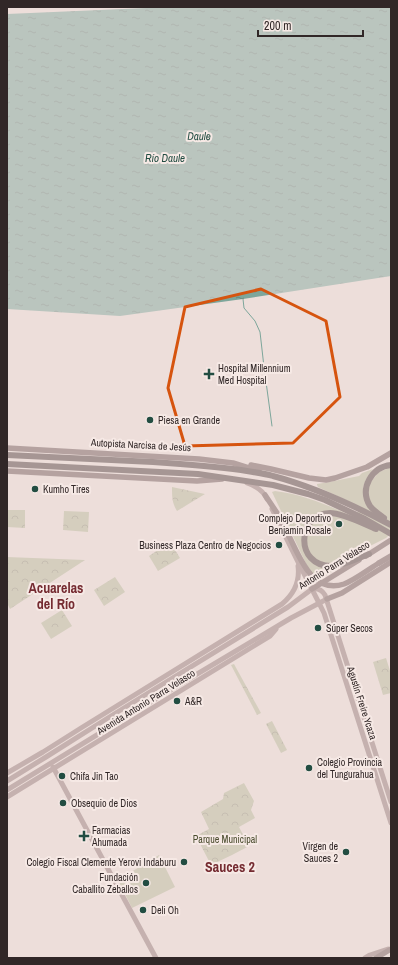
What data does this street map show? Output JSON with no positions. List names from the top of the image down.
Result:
{
  "streets": {
    "highway": ["Autopista Narcisa de Jesús"],
    "main road": ["Antonio Parra Velasco", "Avenida Antonio Parra Velasco", "Agustín Freire Ycaza"]
  },
  "crossings": [
    ["Autopista Narcisa de Jesús", "Agustín Freire Ycaza"],
    ["Antonio Parra Velasco", "Avenida Antonio Parra Velasco"],
    ["Antonio Parra Velasco", "Agustín Freire Ycaza"],
    ["Avenida Antonio Parra Velasco", "Agustín Freire Ycaza"]
  ],
  "districts": ["Acuarelas del Río", "Sauces 2"],
  "water": ["Daule", "Río Daule"],
  "parks": ["Parque Municipal"],
  "places": {
    "health": ["Hospital Millennium Med Hospital", "Farmacias Ahumada"],
    "other": [
      "Piesa en Grande",
      "Kumho Tires",
      "Complejo Deportivo Benjamín Rosale",
      "Business Plaza Centro de Negocios",
      "Súper Secos",
      "A&R",
      "Colegio Provincia del Tungurahua",
      "Chifa Jin Tao",
      "Obsequio de Dios",
      "Virgen de Sauces 2",
      "Colegio Fiscal Clemente Yerovi Indaburu",
      "Fundación Caballito Zeballos",
      "Deli Oh"
    ]
  },
  "scale_bar": "200 m"
}
